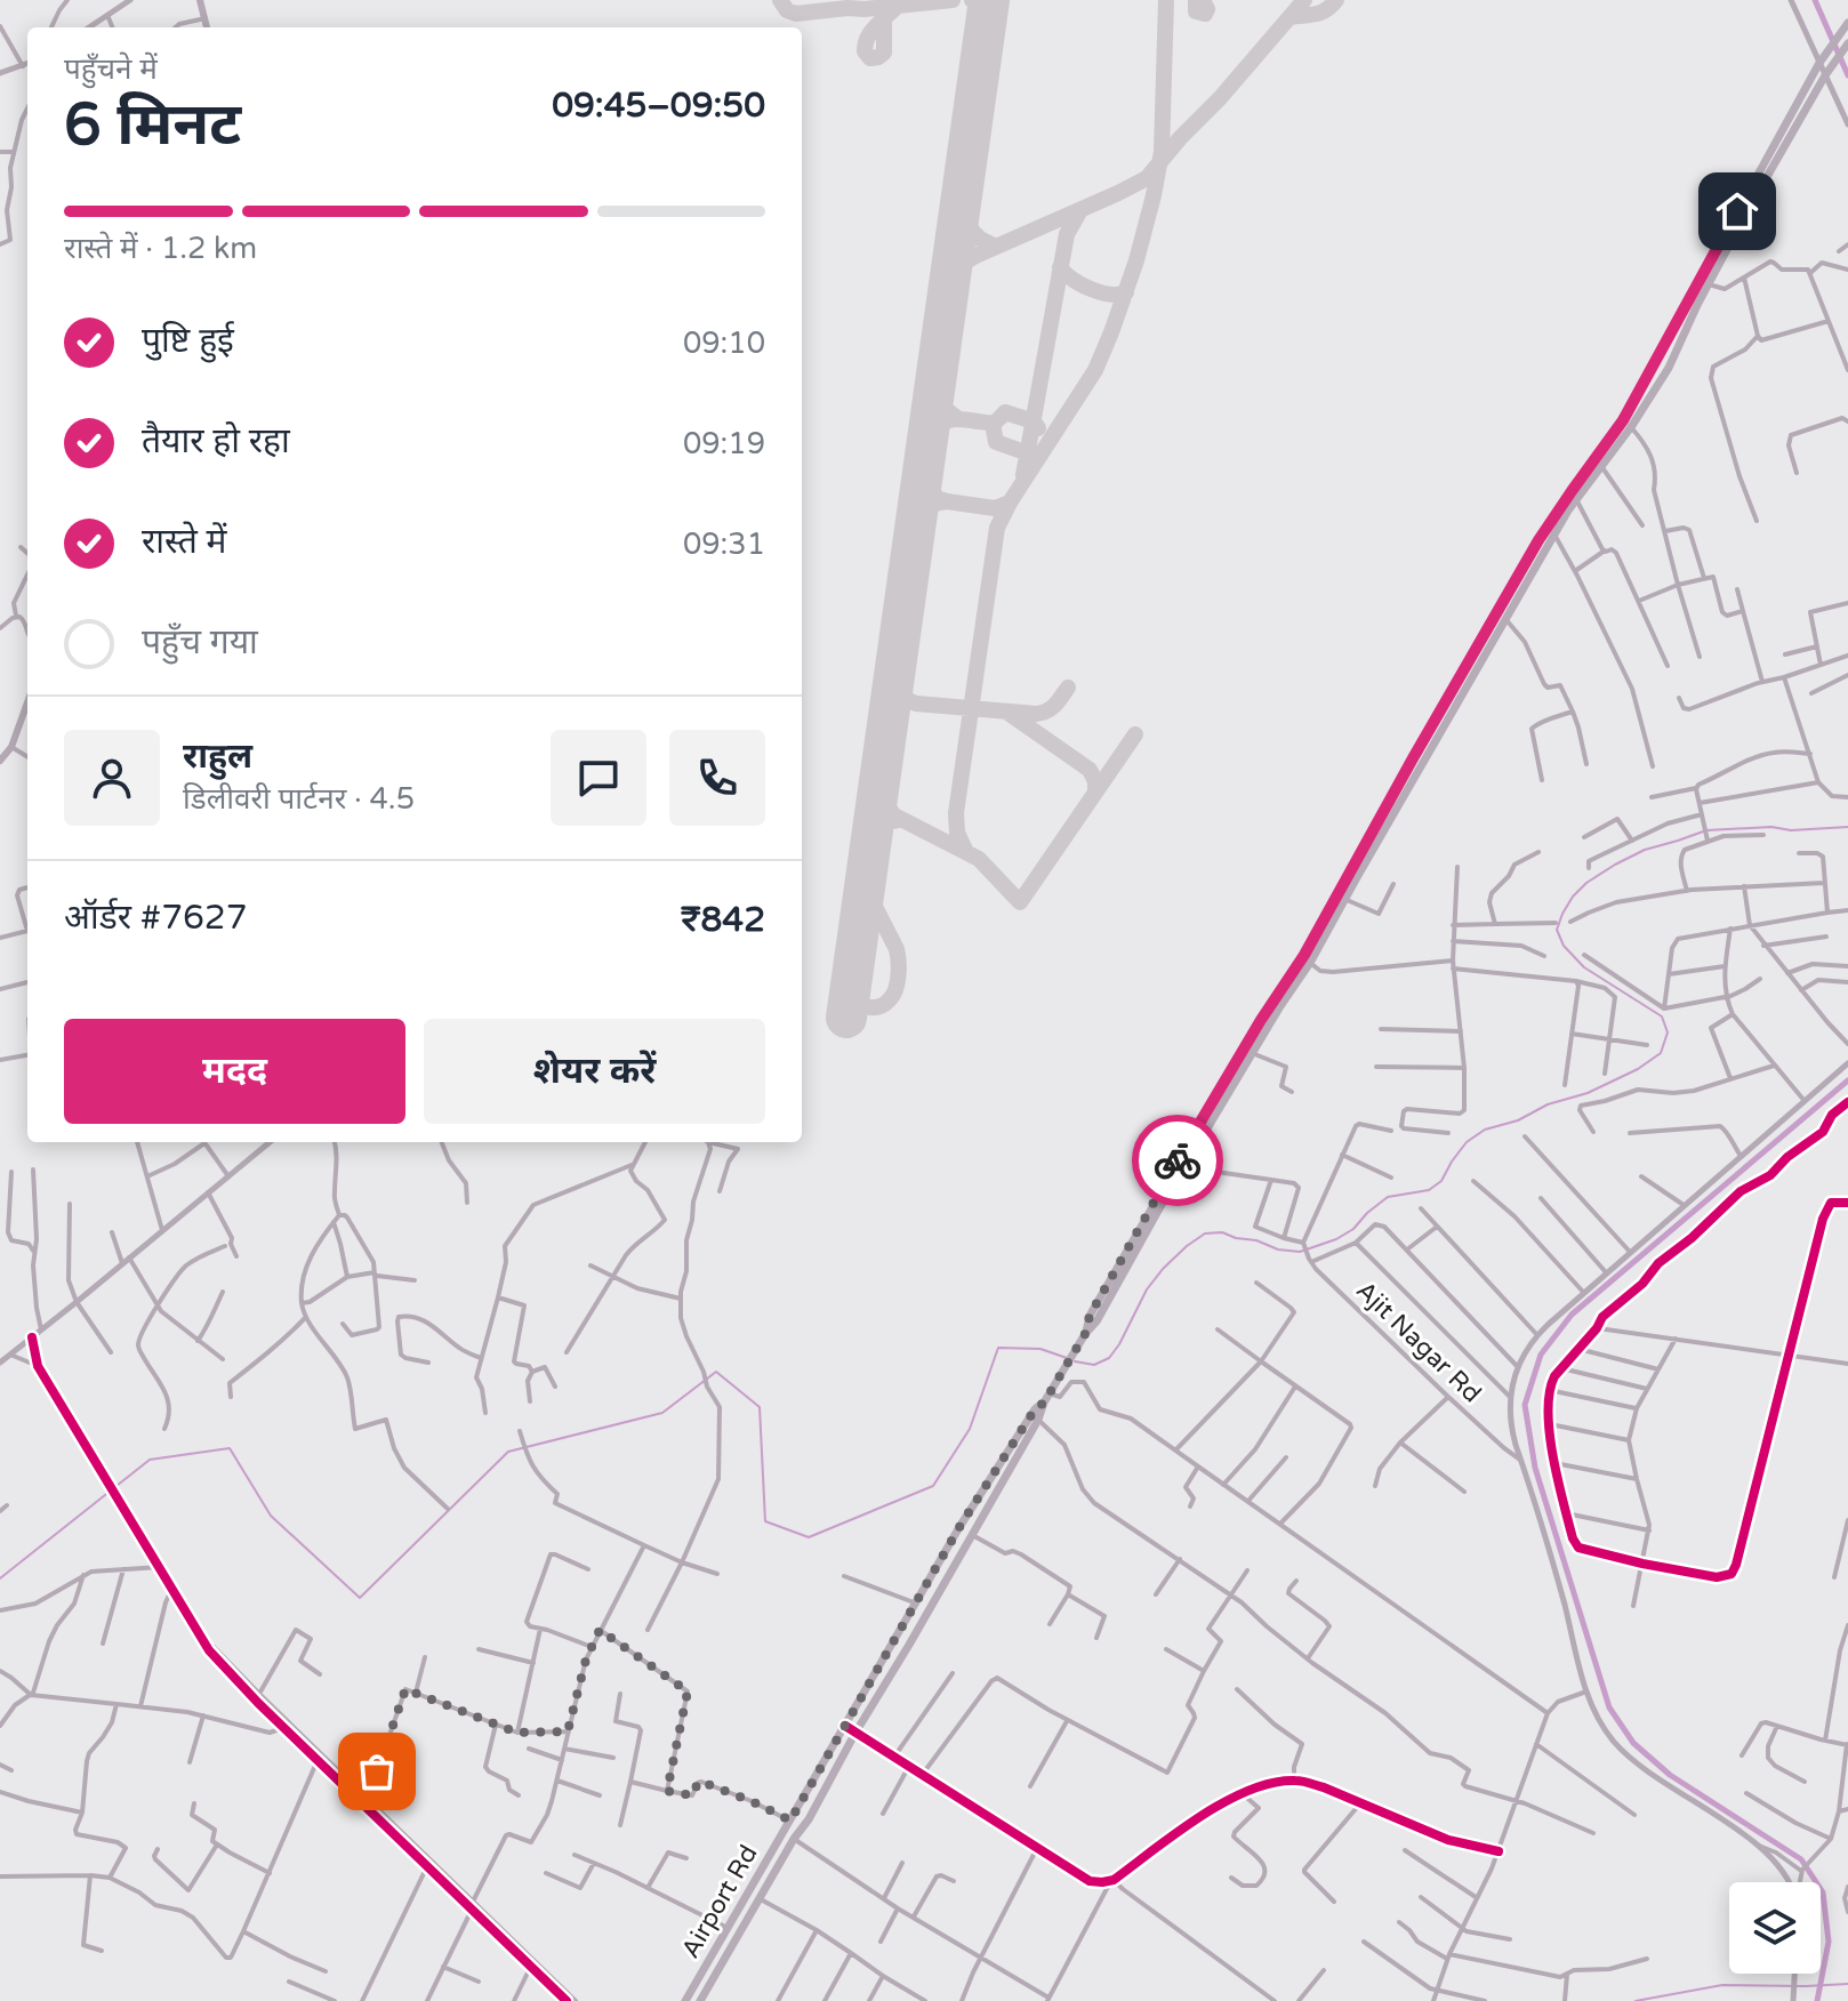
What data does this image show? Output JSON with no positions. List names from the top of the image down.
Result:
{
  "streets": {
    "main road": ["Airport Rd"],
    "street": ["Ajit Nagar Rd"]
  },
  "page": {
    "heading": ["6 मिनट", "पहुँचने में", "09:45–09:50"],
    "panel": [
      "राहुल",
      "डिलीवरी पार्टनर · 4.5",
      "ऑर्डर #7627",
      "₹842"
    ],
    "bar": "रास्ते में · 1.2 km",
    "list": [
      ["पुष्टि हुई", "09:10"],
      ["तैयार हो रहा", "09:19"],
      ["रास्ते में", "09:31"],
      "पहुँच गया"
    ],
    "buttons": ["मदद", "शेयर करें"]
  }
}
